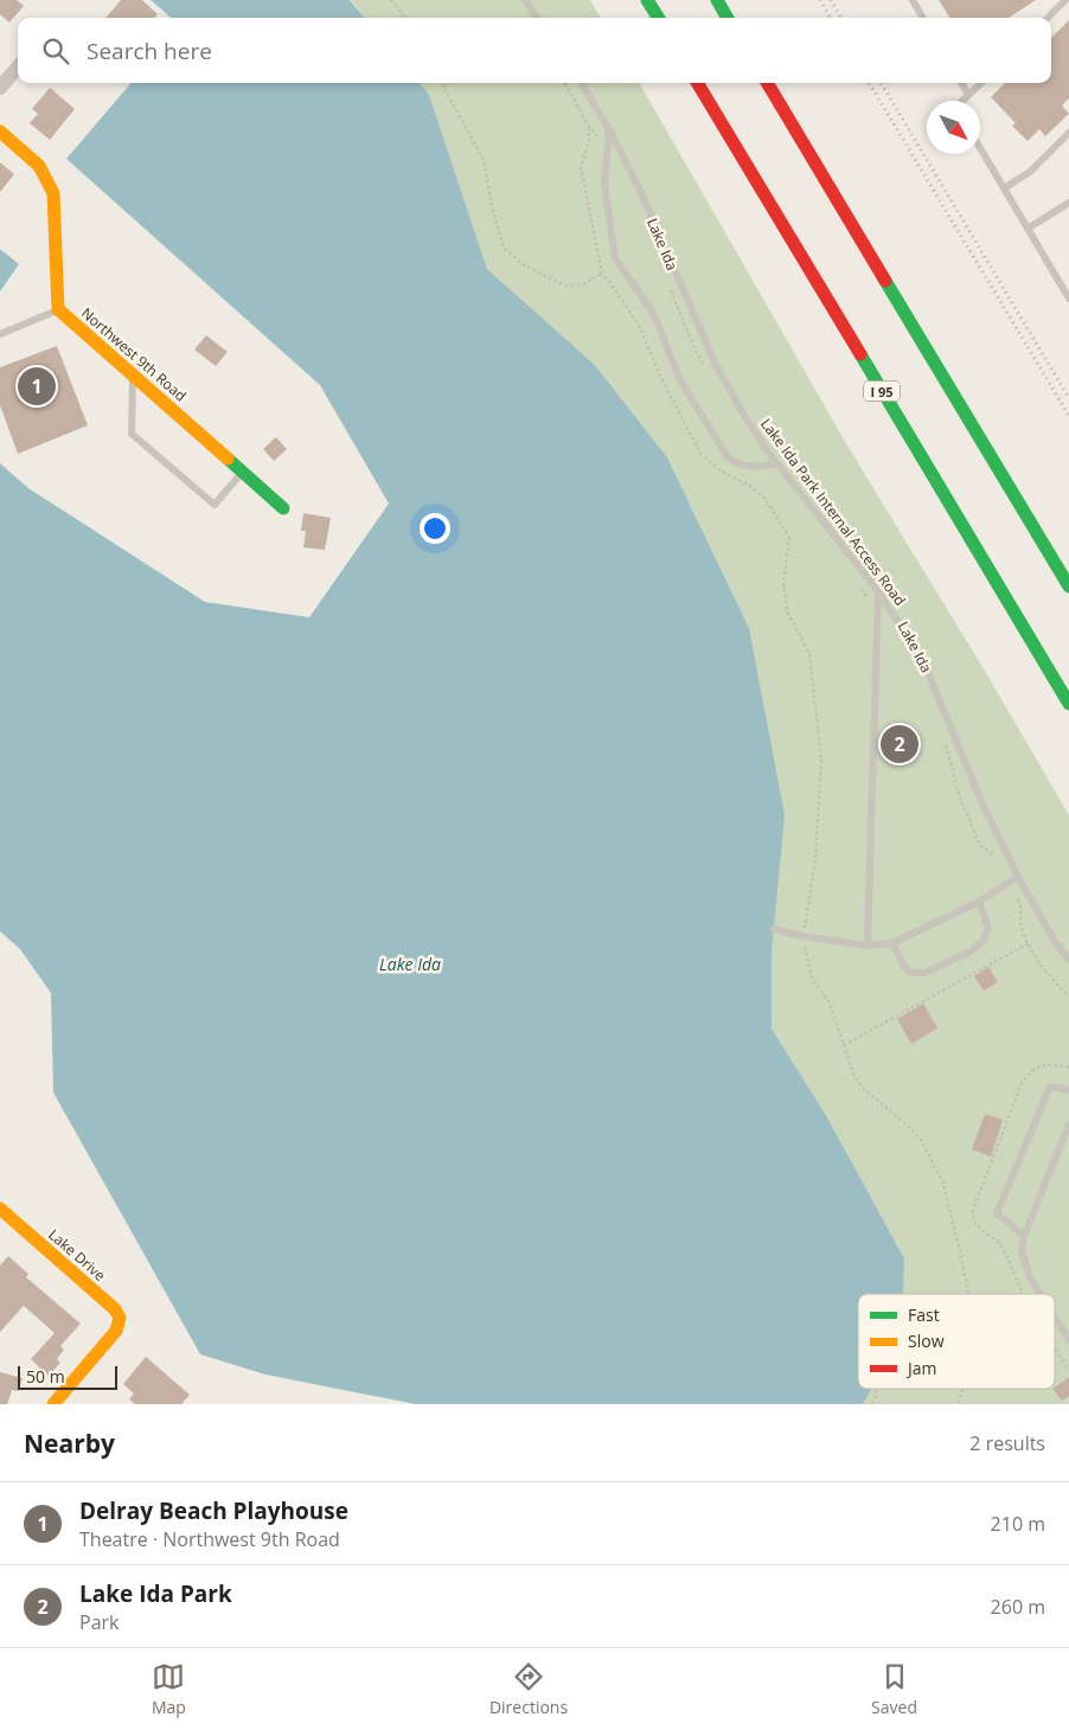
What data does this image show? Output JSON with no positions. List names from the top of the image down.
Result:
{
  "streets": {
    "main road": ["Northwest 9th Road", "I 95", "Lake Drive"],
    "lane": ["Lake Ida Park Internal Access Road"],
    "path": ["Lake Ida"]
  },
  "water": ["Lake Ida"],
  "legend": ["Fast", "Slow", "Jam"],
  "scale_bar": "50 m",
  "north": "bottom right",
  "page": {
    "search": "Search here",
    "pins": ["1", "2"],
    "scale": "50 m",
    "heading": ["Nearby", "2 results"],
    "list": [
      {
        "mark": "1",
        "name": "Delray Beach Playhouse",
        "note": "Theatre · Northwest 9th Road",
        "value": "210 m"
      },
      {
        "mark": "2",
        "name": "Lake Ida Park",
        "note": "Park",
        "value": "260 m"
      }
    ],
    "nav": ["Map", "Directions", "Saved"]
  }
}
